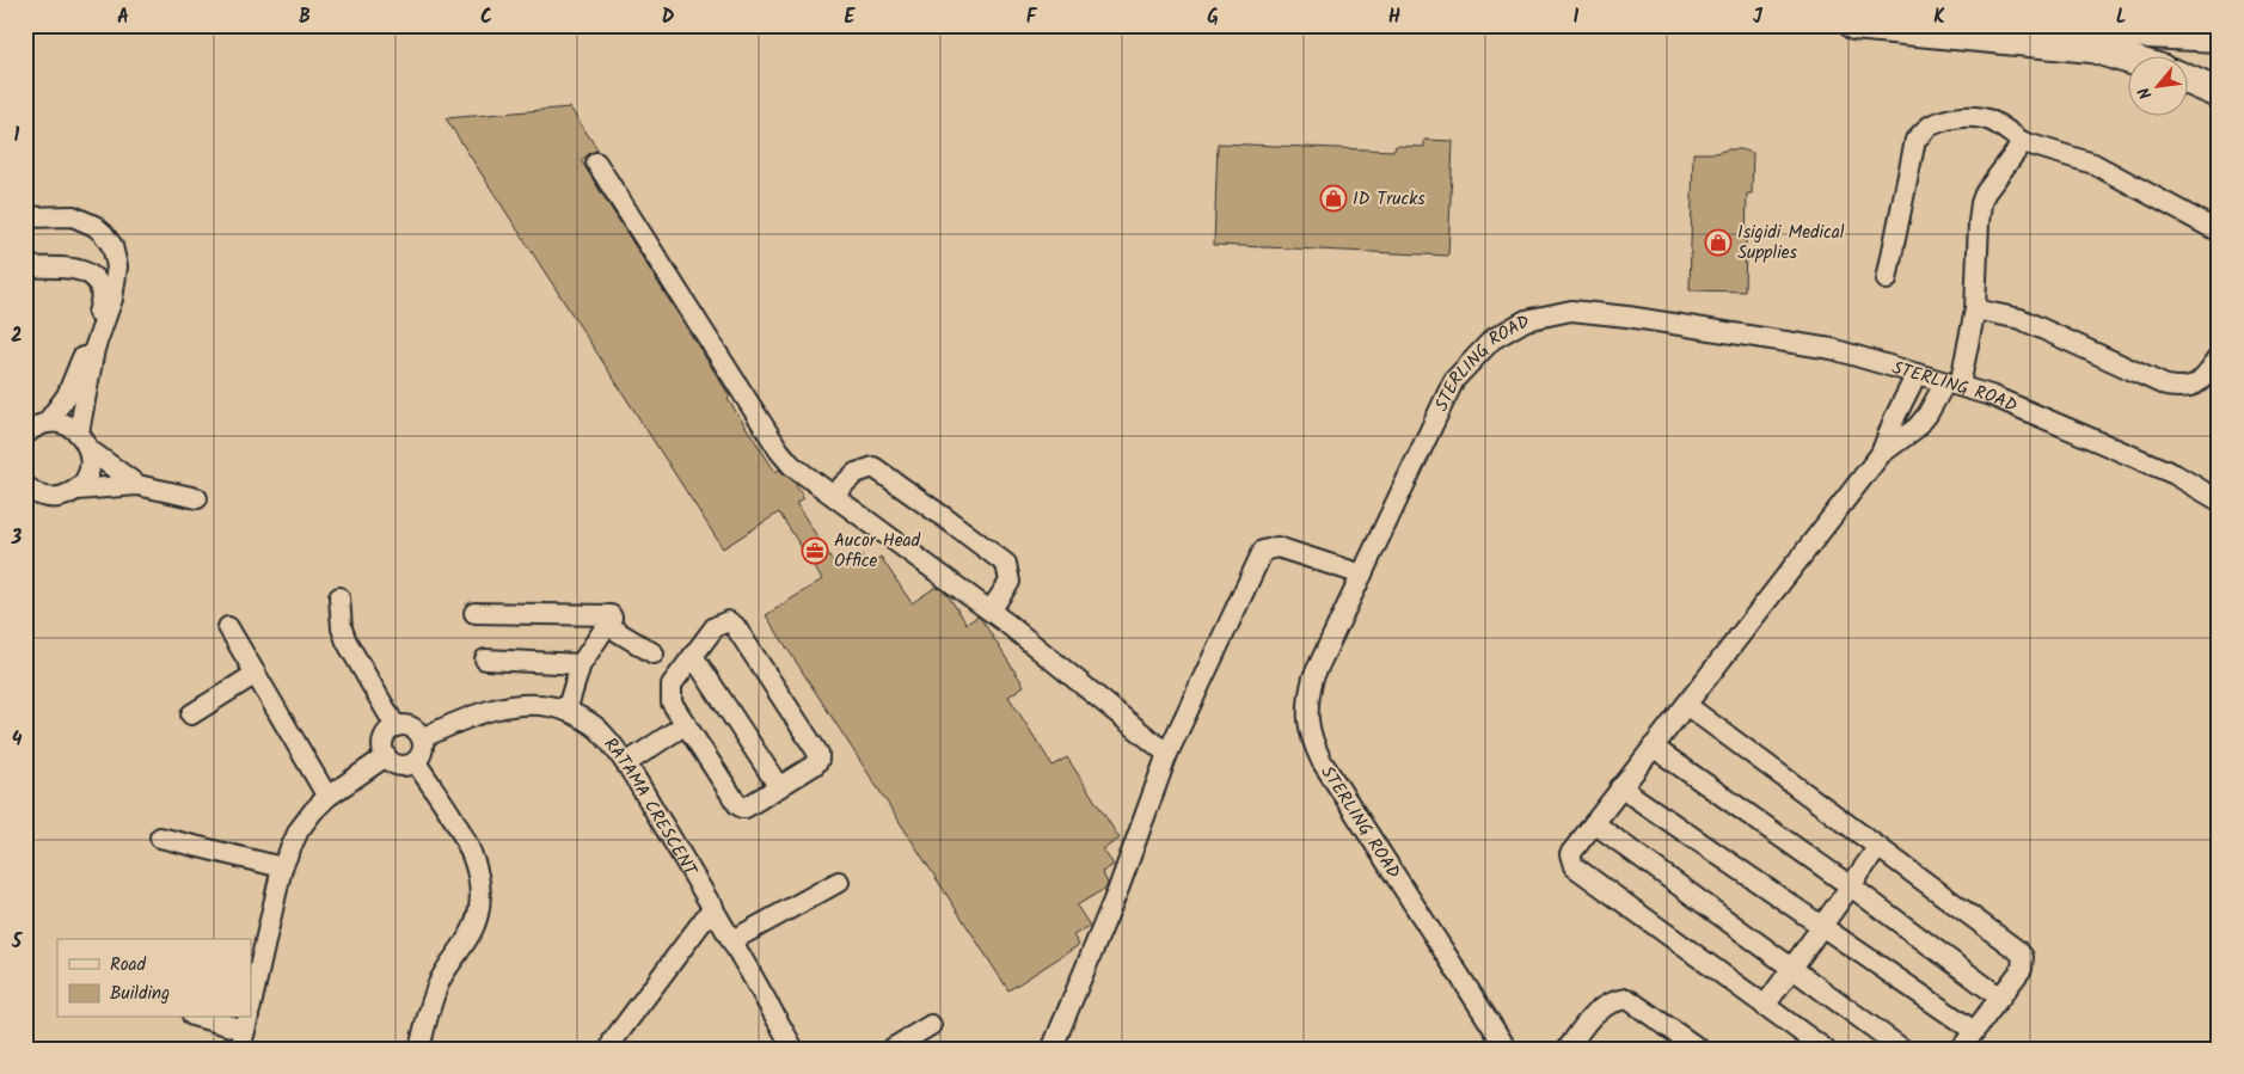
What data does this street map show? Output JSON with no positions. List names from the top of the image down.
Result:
{
  "streets": {
    "street": ["STERLING ROAD", "RATAMA CRESCENT"]
  },
  "places": {
    "shop": ["ID Trucks", "Isigidi Medical Supplies"],
    "office": ["Aucor Head Office"]
  },
  "legend": ["Road", "Building"],
  "north": "bottom left",
  "grid": {
    "columns": [
      "A",
      "B",
      "C",
      "D",
      "E",
      "F",
      "G",
      "H",
      "I",
      "J",
      "K",
      "L"
    ],
    "rows": [
      "1",
      "2",
      "3",
      "4",
      "5"
    ]
  }
}
